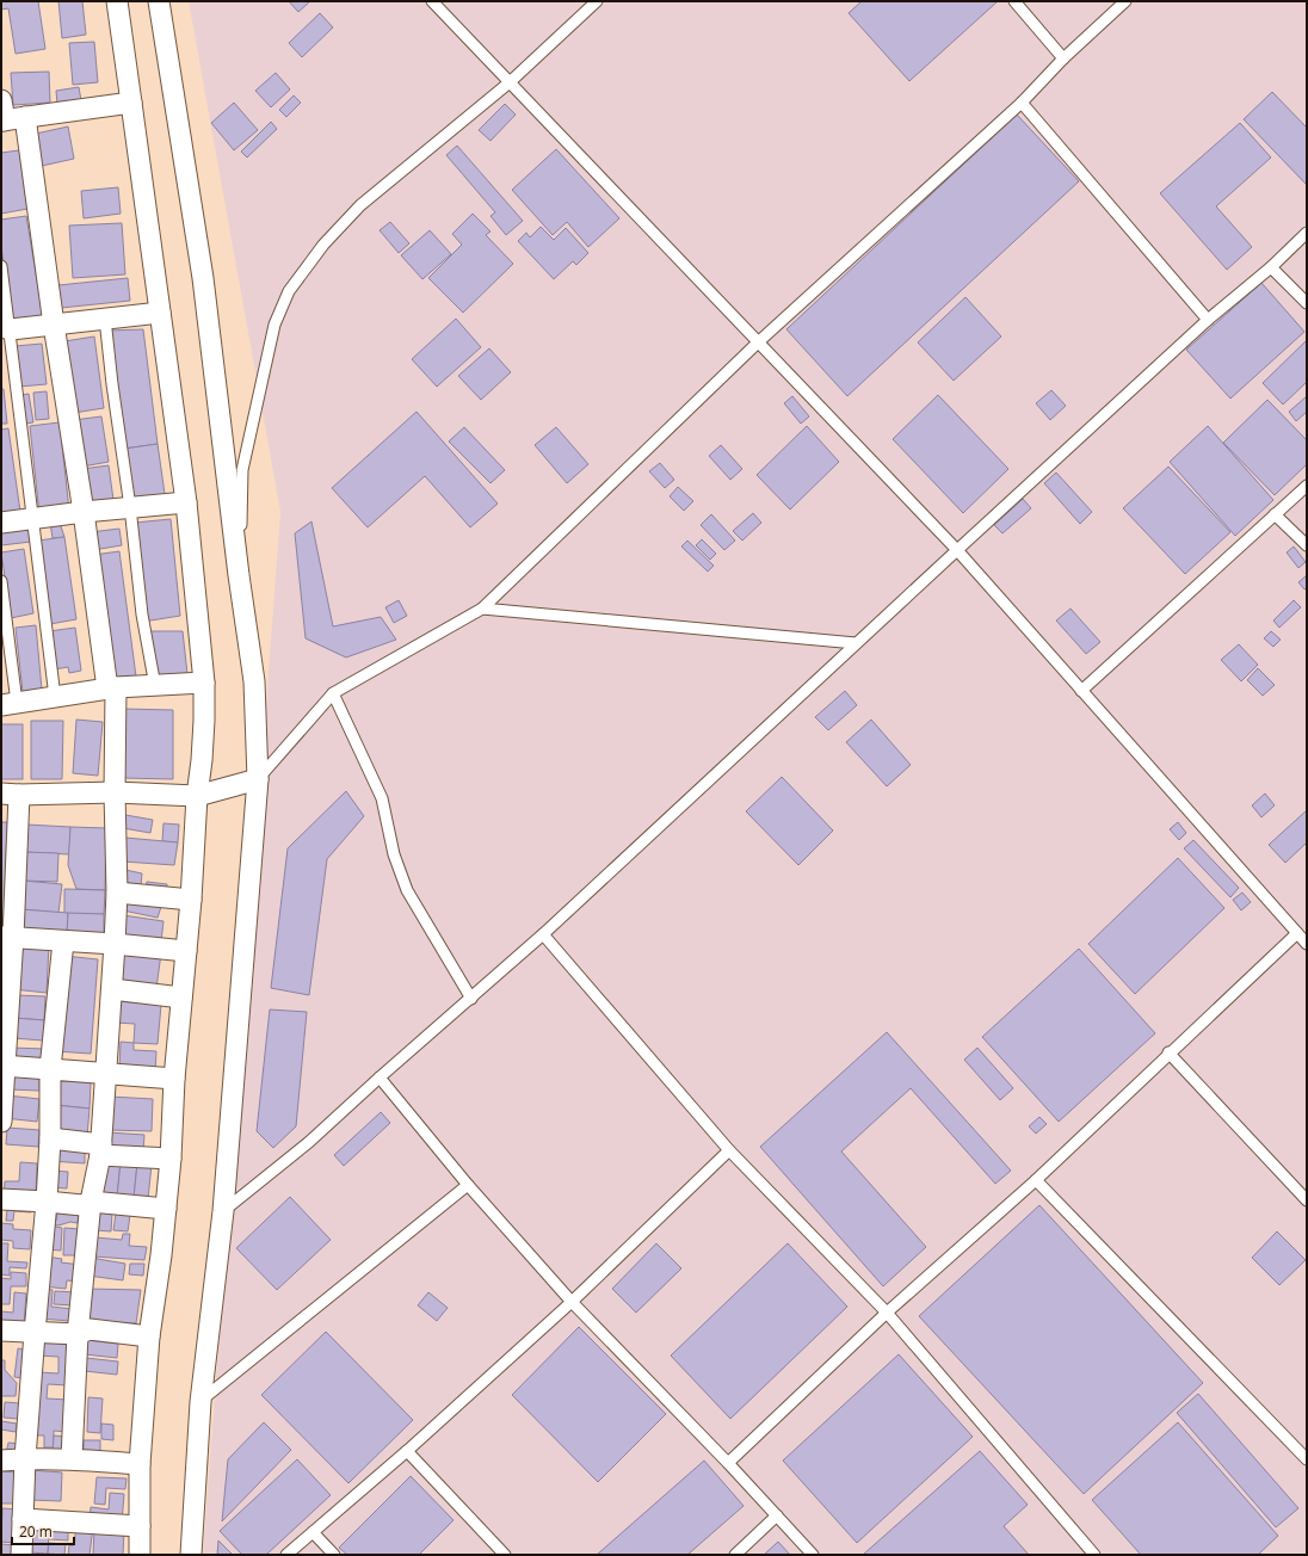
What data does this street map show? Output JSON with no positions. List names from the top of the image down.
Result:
{
  "scale_bar": "20 m"
}
